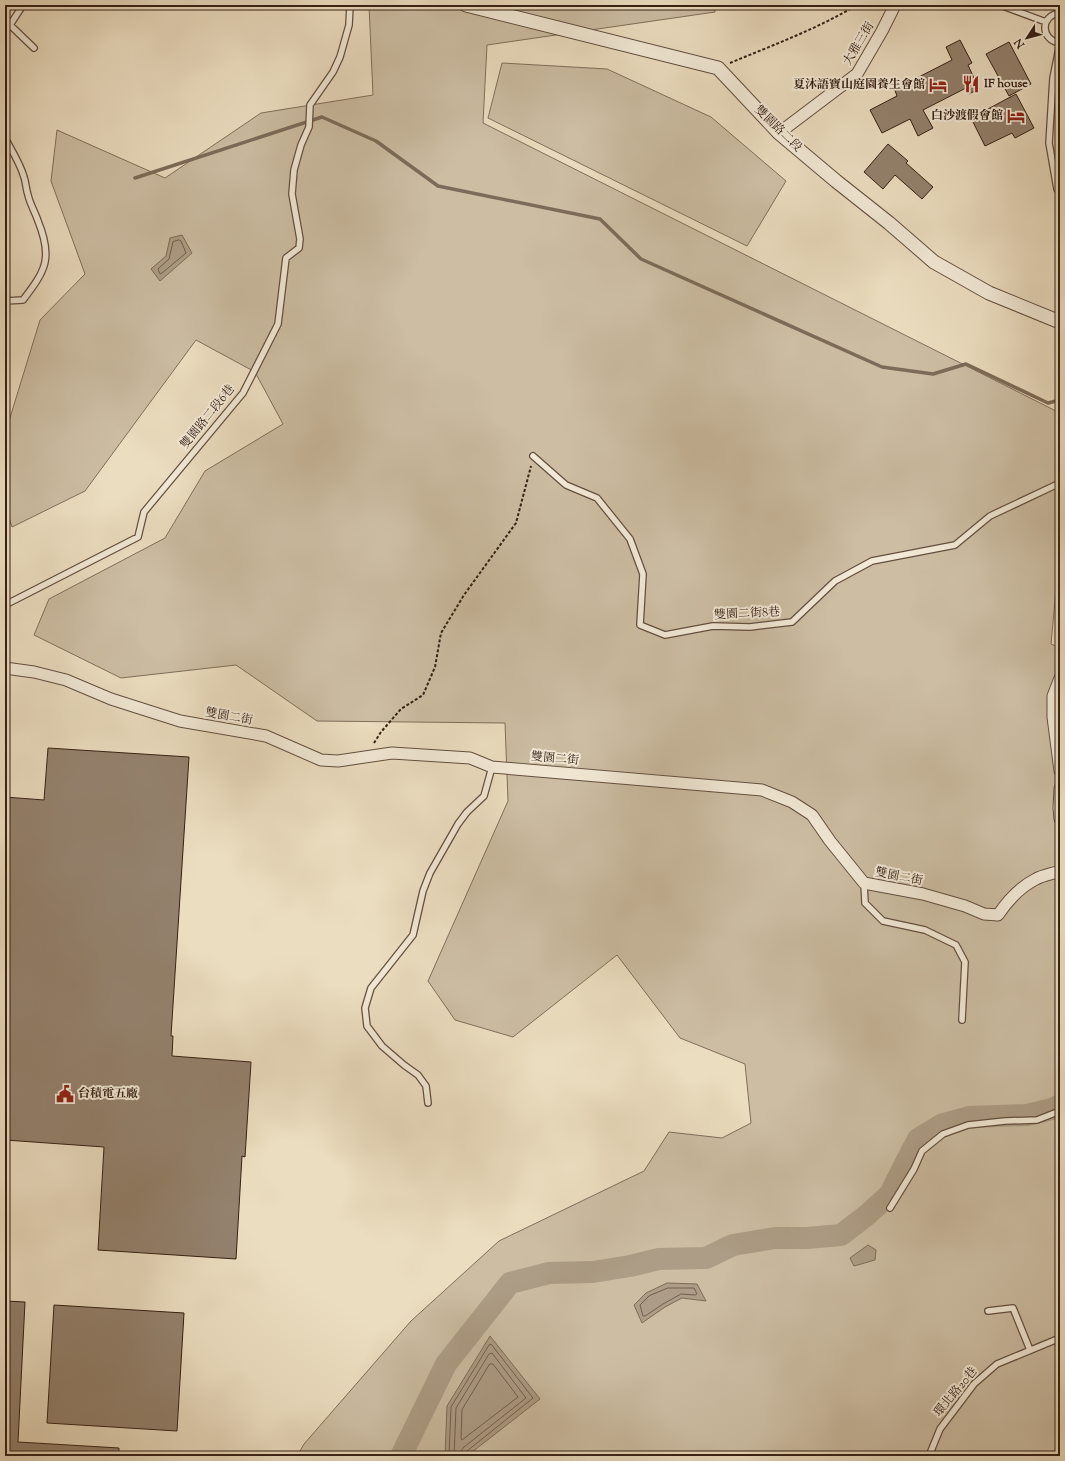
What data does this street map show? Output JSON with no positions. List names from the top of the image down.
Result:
{
  "streets": {
    "street": ["大雅三街", "雙園路二段", "雙園二街"],
    "lane": ["雙園路二段6巷", "雙園二街8巷", "環北路20巷"]
  },
  "crossings": [
    ["大雅三街", "雙園路二段"]
  ],
  "places": {
    "restaurant": ["IF house"],
    "hotel": ["夏沐語寶山庭園養生會館", "白沙渡假會館"],
    "public building": ["台積電五廠"]
  },
  "north": "bottom left"
}
